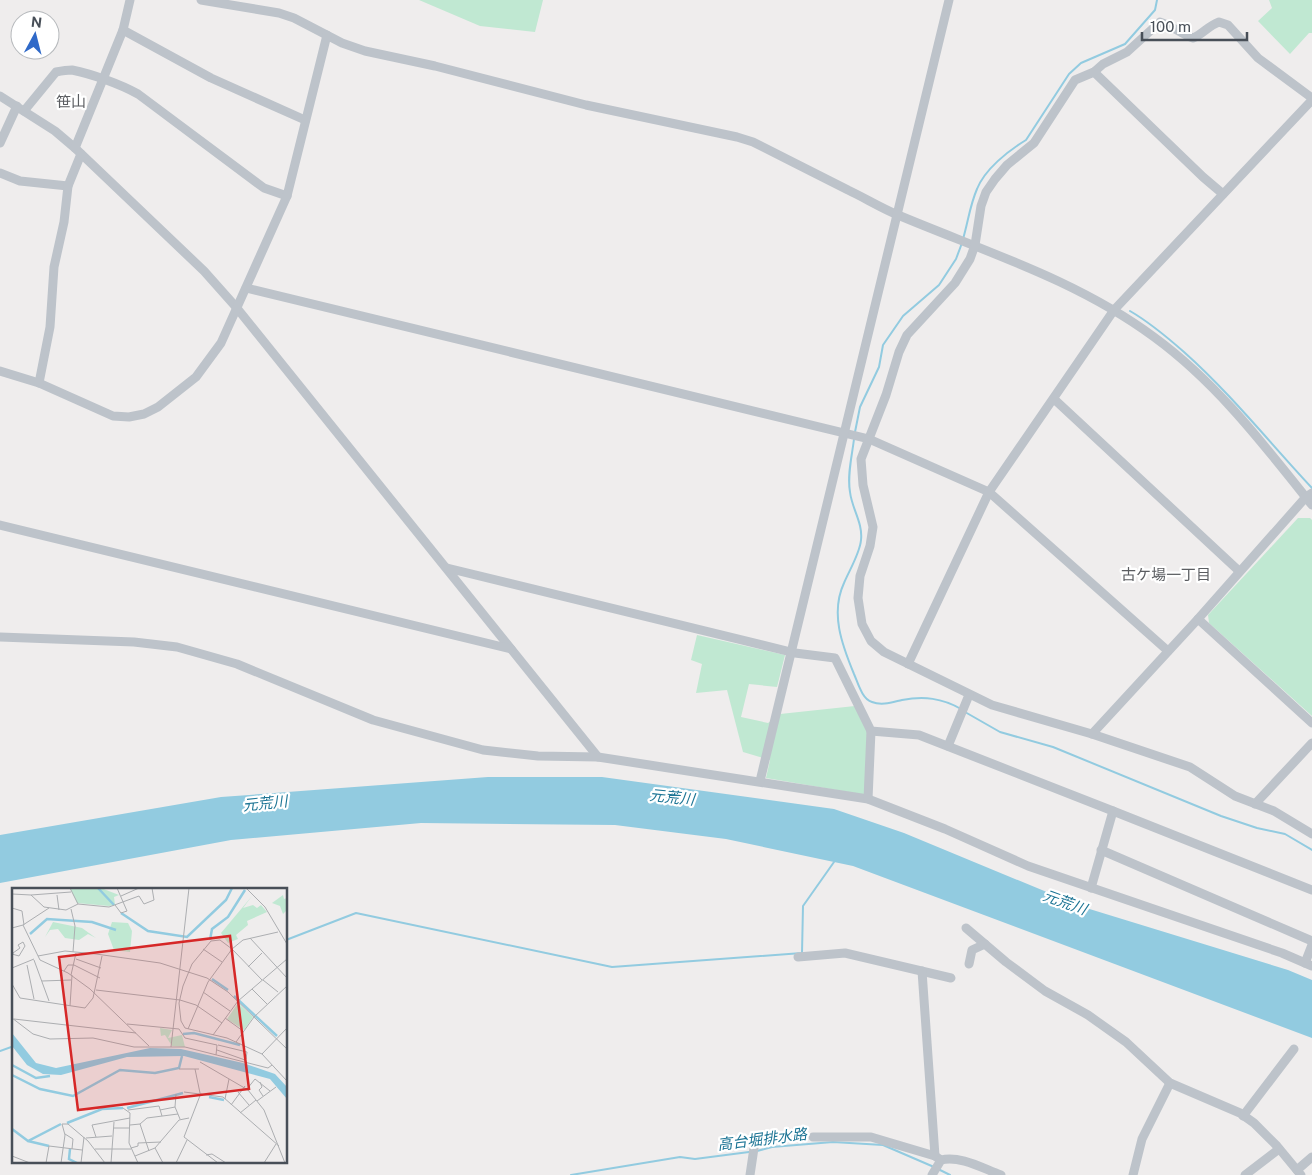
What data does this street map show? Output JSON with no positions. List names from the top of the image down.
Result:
{
  "districts": ["笹山", "古ケ場一丁目"],
  "water": ["元荒川", "高台堀排水路"],
  "scale_bar": "100 m",
  "north": "top"
}
